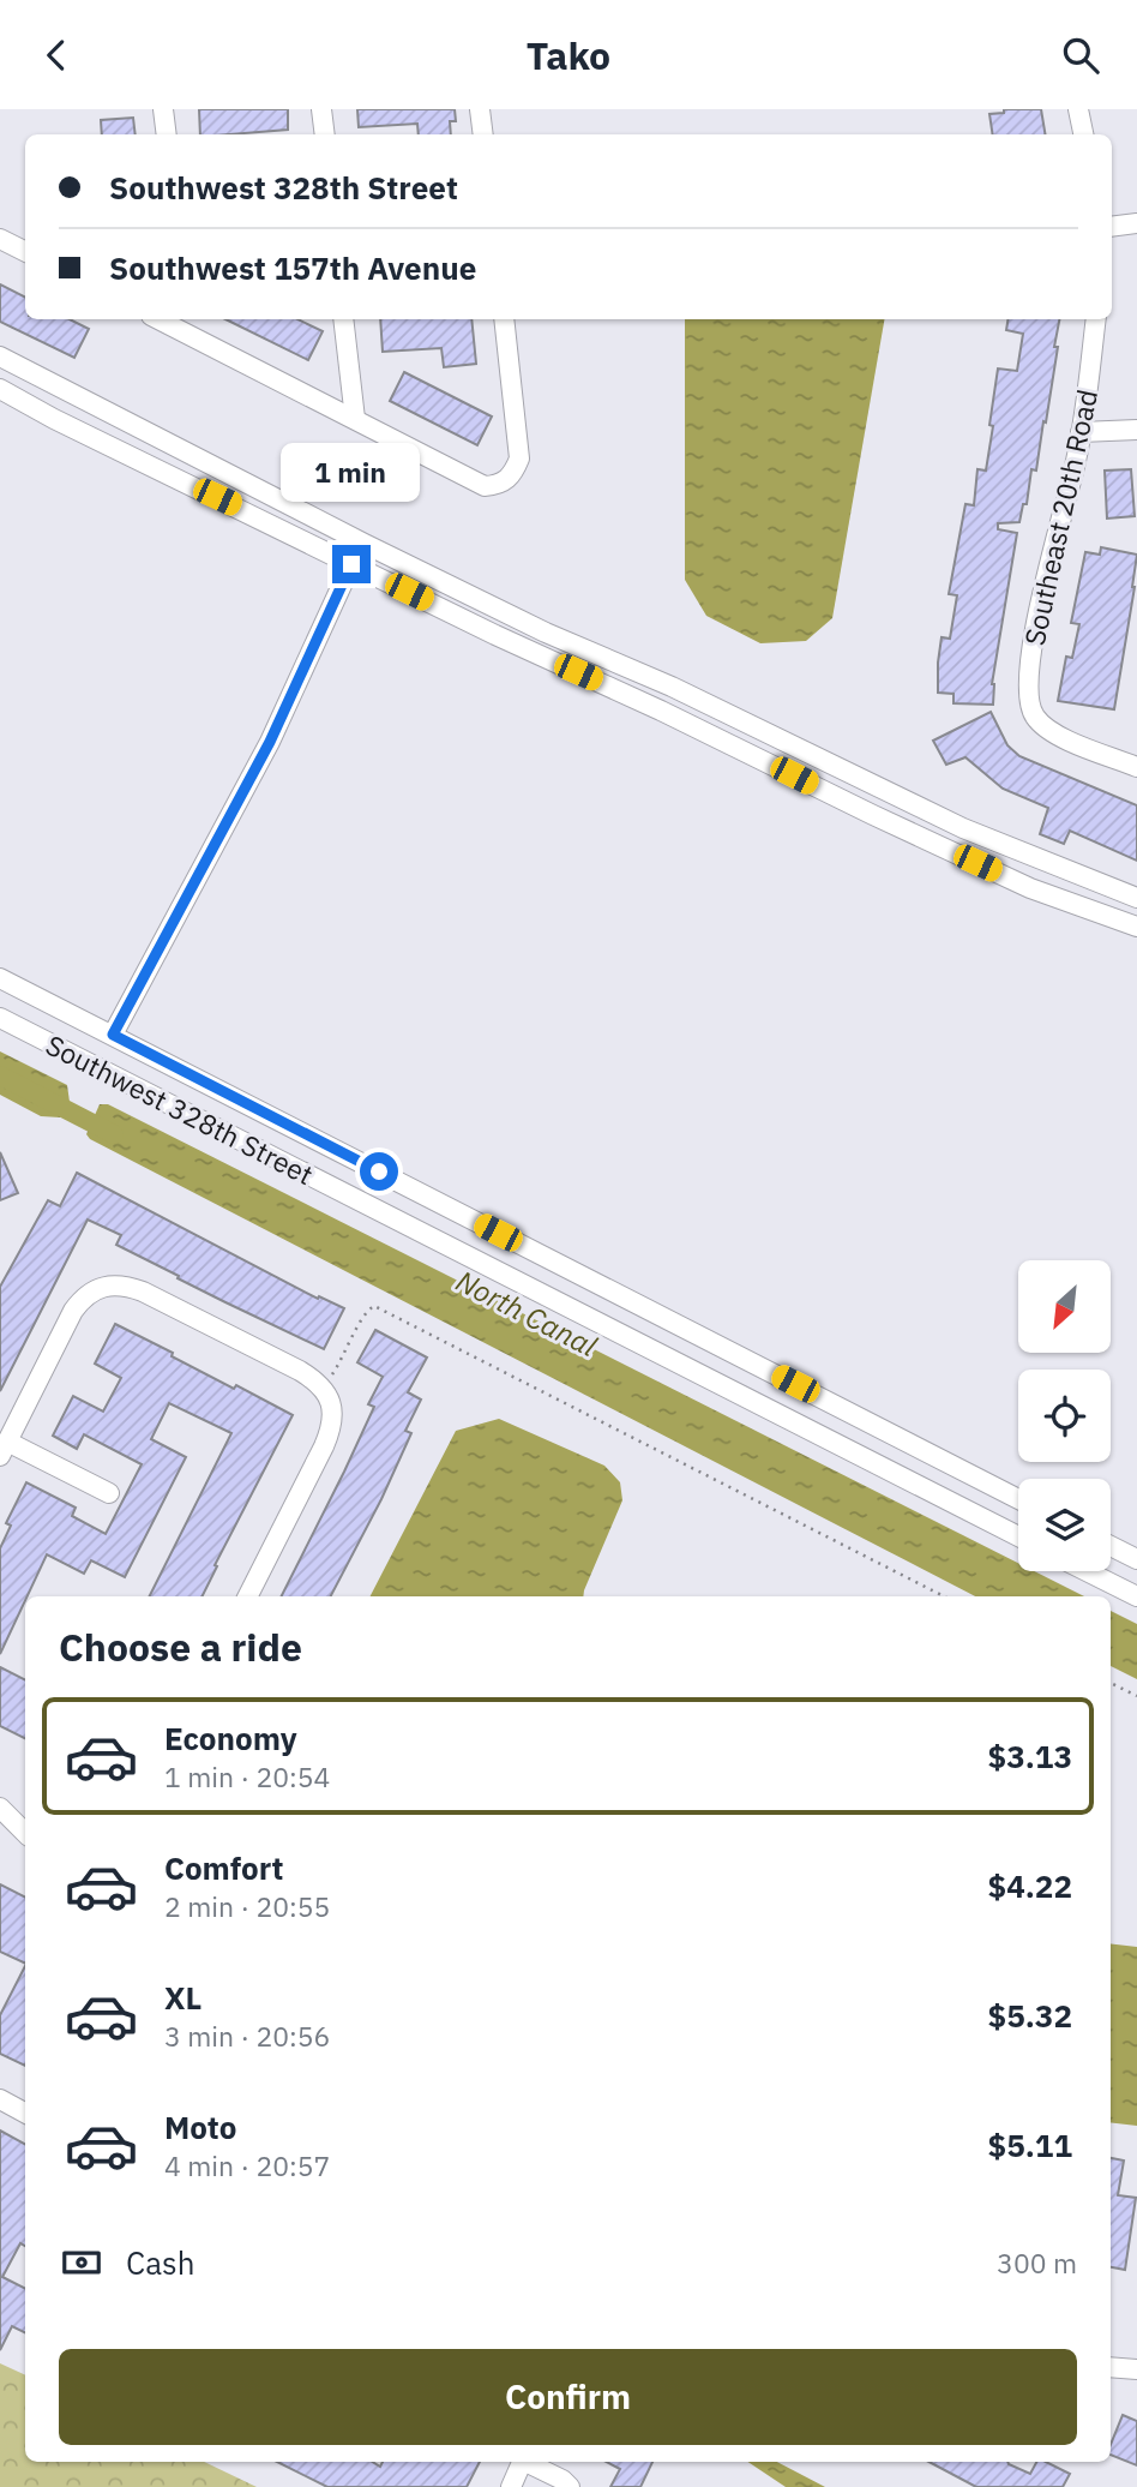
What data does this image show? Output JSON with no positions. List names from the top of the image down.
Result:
{
  "streets": {
    "street": ["Southeast 20th Road", "Southwest 328th Street"]
  },
  "water": ["North Canal"],
  "north": "bottom left",
  "page": {
    "header": "Tako",
    "banner": ["Southwest 328th Street", "Southwest 157th Avenue"],
    "bubble": "1 min",
    "heading": "Choose a ride",
    "list": [
      {
        "name": "Economy",
        "note": "1 min · 20:54",
        "value": "$3.13"
      },
      {
        "name": "Comfort",
        "note": "2 min · 20:55",
        "value": "$4.22"
      },
      {
        "name": "XL",
        "note": "3 min · 20:56",
        "value": "$5.32"
      },
      {
        "name": "Moto",
        "note": "4 min · 20:57",
        "value": "$5.11"
      }
    ],
    "pay": ["Cash", "300 m"],
    "buttons": "Confirm"
  }
}
